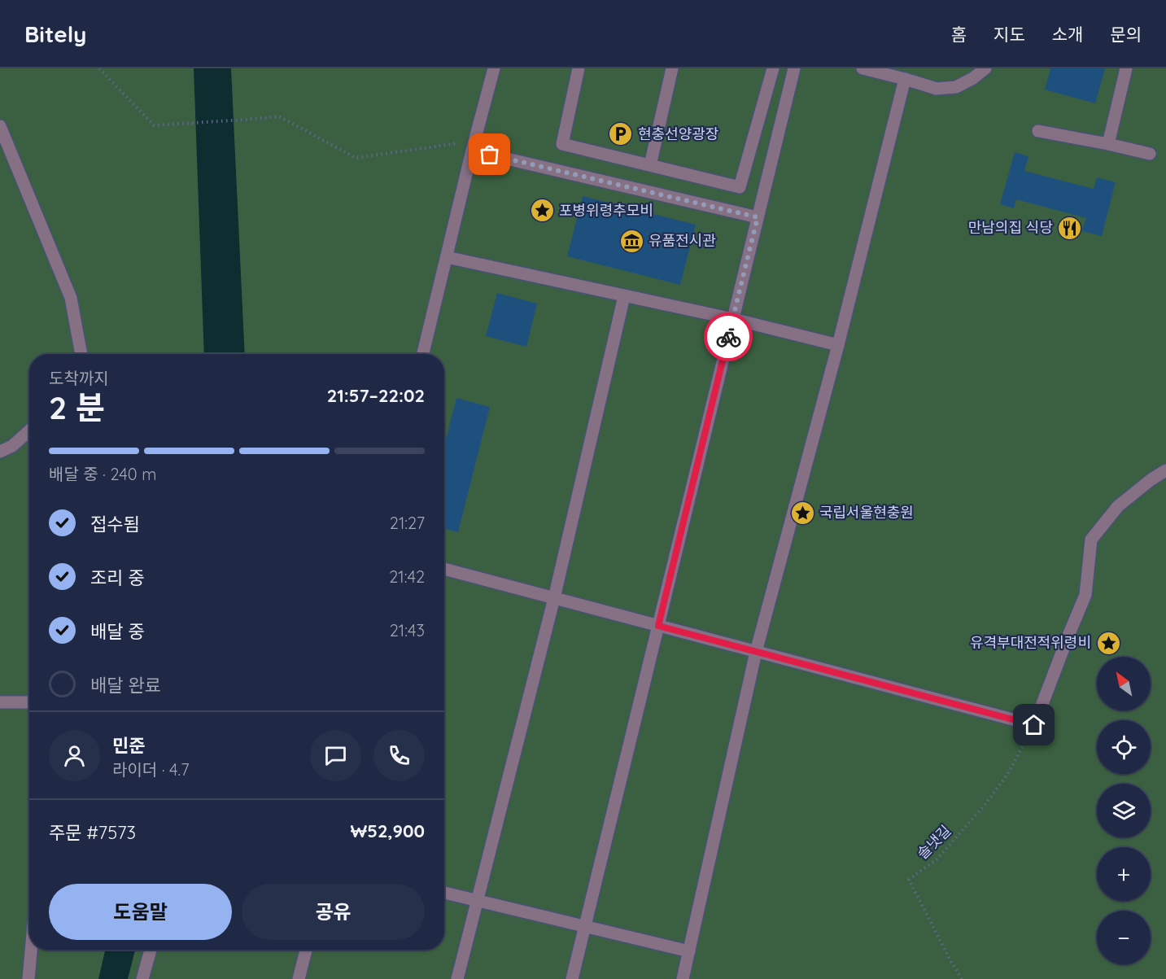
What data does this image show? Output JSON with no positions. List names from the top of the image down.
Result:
{
  "streets": {
    "path": ["솔냇길"]
  },
  "places": {
    "parking": ["현충선양광장"],
    "place": ["포병위령추모비", "국립서울현충원", "유격부대전적위령비"],
    "restaurant": ["만남의집 식당"],
    "museum": ["유품전시관"]
  },
  "north": "top left",
  "page": {
    "header": "Bitely",
    "nav": [
      "홈",
      "지도",
      "소개",
      "문의"
    ],
    "heading": ["2 분", "도착까지", "21:57–22:02"],
    "panel": [
      "민준",
      "라이더 · 4.7",
      "주문 #7573",
      "₩52,900"
    ],
    "bar": "배달 중 · 240 m",
    "list": [
      ["접수됨", "21:27"],
      ["조리 중", "21:42"],
      ["배달 중", "21:43"],
      "배달 완료"
    ],
    "map_buttons": ["+", "−"],
    "buttons": ["도움말", "공유"]
  }
}
